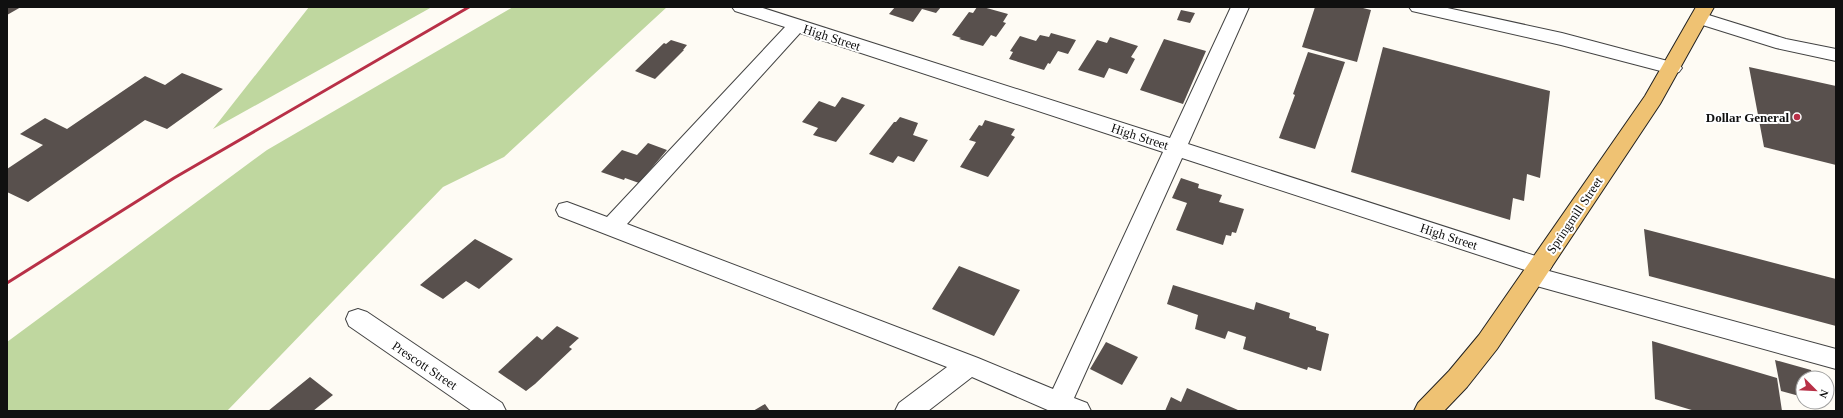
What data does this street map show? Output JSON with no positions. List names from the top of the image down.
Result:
{
  "streets": {
    "main road": ["Springmill Street"],
    "street": ["High Street", "Prescott Street"]
  },
  "crossings": [
    ["High Street", "Springmill Street"]
  ],
  "places": ["Dollar General"],
  "north": "bottom right"
}
